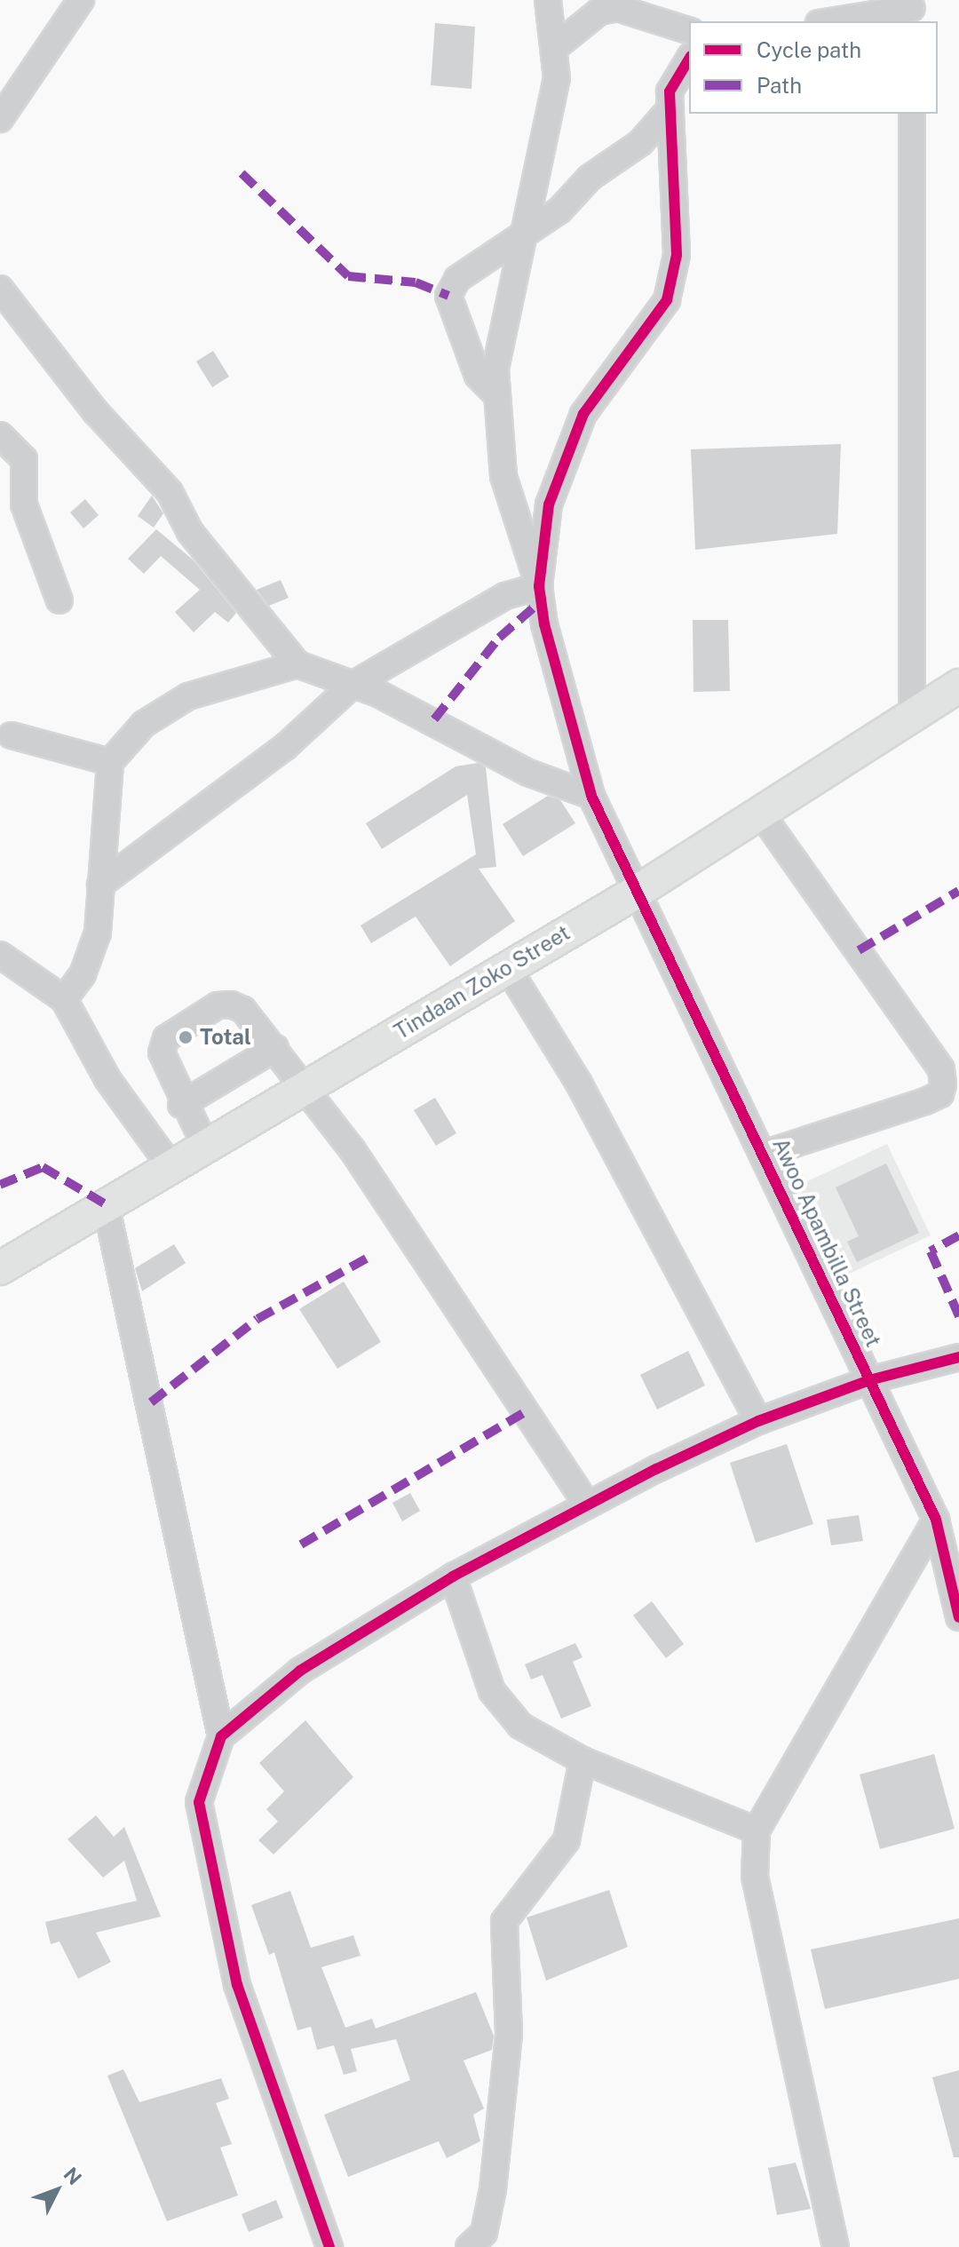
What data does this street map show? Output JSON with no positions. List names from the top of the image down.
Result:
{
  "streets": {
    "main road": ["Tindaan Zoko Street"],
    "street": ["Awoo Apambilla Street"]
  },
  "crossings": [
    ["Tindaan Zoko Street", "Awoo Apambilla Street"]
  ],
  "places": ["Total"],
  "legend": ["Cycle path", "Path"],
  "north": "top right"
}
